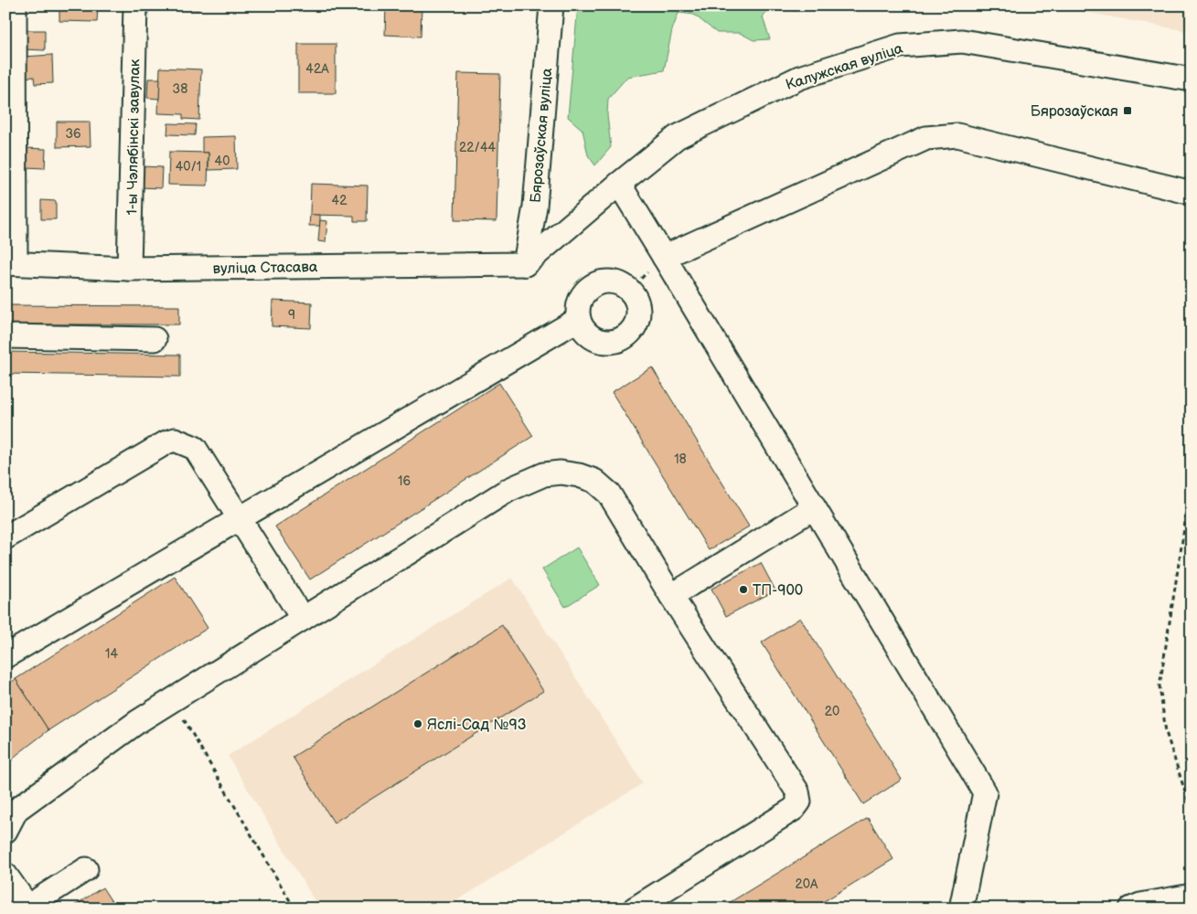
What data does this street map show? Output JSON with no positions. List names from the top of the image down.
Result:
{
  "streets": {
    "street": [
      "Калужская вуліца",
      "Бярозаўская вуліца",
      "1-ы Чэлябінскі завулак",
      "вуліца Стасава"
    ]
  },
  "crossings": [
    ["Калужская вуліца", "Бярозаўская вуліца"],
    ["Калужская вуліца", "вуліца Стасава"],
    ["Бярозаўская вуліца", "вуліца Стасава"],
    ["1-ы Чэлябінскі завулак", "вуліца Стасава"]
  ],
  "places": {
    "transit": ["Бярозаўская"],
    "other": ["ТП-900", "Яслі-Сад №93"]
  },
  "house_numbers": [
    "42А",
    "38",
    "36",
    "22/44",
    "40",
    "40/1",
    "42",
    "9",
    "18",
    "16",
    "14",
    "20",
    "20А"
  ]
}
